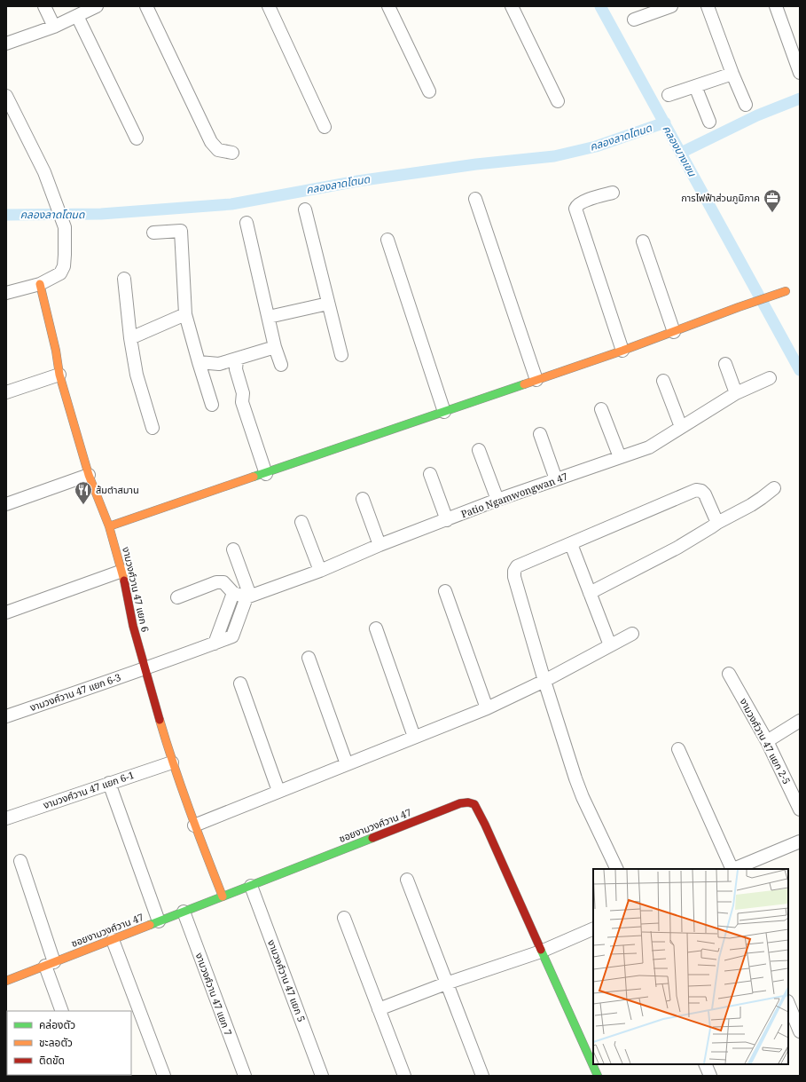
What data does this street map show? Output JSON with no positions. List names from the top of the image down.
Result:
{
  "streets": {
    "street": [
      "Patio Ngamwongwan 47",
      "งามวงศ์วาน 47 แยก 6",
      "งามวงศ์วาน 47 แยก 6-3",
      "งามวงศ์วาน 47 แยก 2-5",
      "งามวงศ์วาน 47 แยก 6-1",
      "ซอยงามวงศ์วาน 47",
      "งามวงศ์วาน 47 แยก 5",
      "งามวงศ์วาน 47 แยก 7"
    ]
  },
  "crossings": [
    ["Patio Ngamwongwan 47", "งามวงศ์วาน 47 แยก 6-3"],
    ["งามวงศ์วาน 47 แยก 6", "งามวงศ์วาน 47 แยก 6-3"],
    ["งามวงศ์วาน 47 แยก 6", "งามวงศ์วาน 47 แยก 6-1"],
    ["งามวงศ์วาน 47 แยก 6", "ซอยงามวงศ์วาน 47"],
    ["ซอยงามวงศ์วาน 47", "งามวงศ์วาน 47 แยก 5"],
    ["ซอยงามวงศ์วาน 47", "งามวงศ์วาน 47 แยก 7"]
  ],
  "water": ["คลองลาดโตนด", "คลองบางเขน"],
  "places": {
    "office": ["การไฟฟ้าส่วนภูมิภาค"],
    "restaurant": ["ส้มตำสมาน"]
  },
  "legend": ["คล่องตัว", "ชะลอตัว", "ติดขัด"]
}
